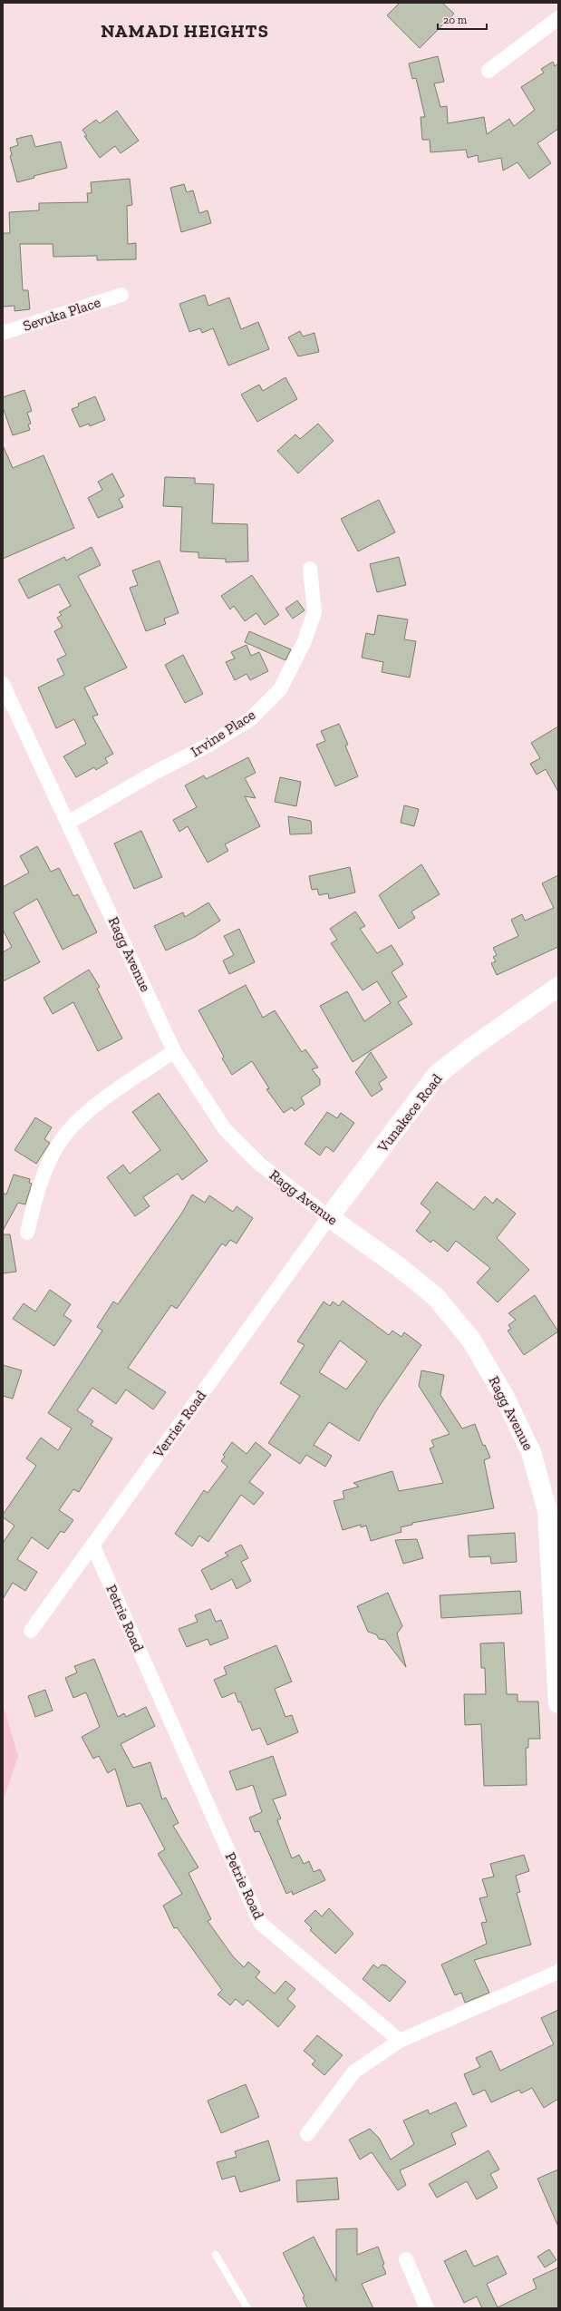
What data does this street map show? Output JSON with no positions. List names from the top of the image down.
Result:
{
  "streets": {
    "main road": ["Ragg Avenue", "Vunakece Road"],
    "street": [
      "Sevuka Place",
      "Irvine Place",
      "Verrier Road",
      "Petrie Road"
    ]
  },
  "crossings": [
    ["Irvine Place", "Ragg Avenue"],
    ["Ragg Avenue", "Vunakece Road"],
    ["Ragg Avenue", "Verrier Road"],
    ["Vunakece Road", "Verrier Road"],
    ["Verrier Road", "Petrie Road"]
  ],
  "districts": ["NAMADI HEIGHTS"],
  "scale_bar": "20 m"
}
